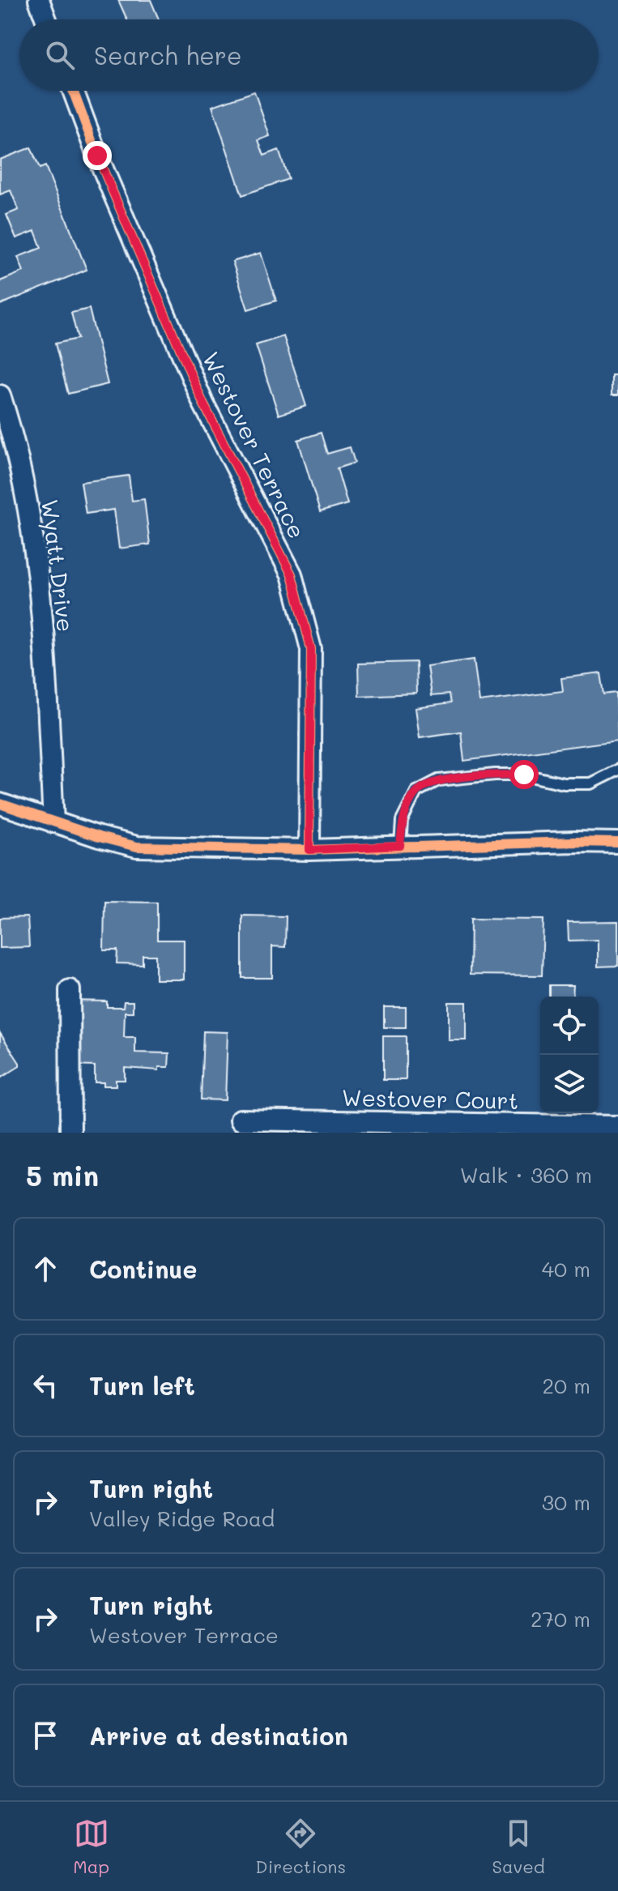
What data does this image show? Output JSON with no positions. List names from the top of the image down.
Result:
{
  "streets": {
    "street": ["Westover Terrace", "Wyatt Drive", "Westover Court"]
  },
  "page": {
    "search": "Search here",
    "heading": ["5 min", "Walk · 360 m"],
    "list": [
      ["Continue", "40 m"],
      ["Turn left", "20 m"],
      ["Turn right", "Valley Ridge Road", "30 m"],
      ["Turn right", "Westover Terrace", "270 m"],
      "Arrive at destination"
    ],
    "nav": ["Map", "Directions", "Saved"]
  }
}
